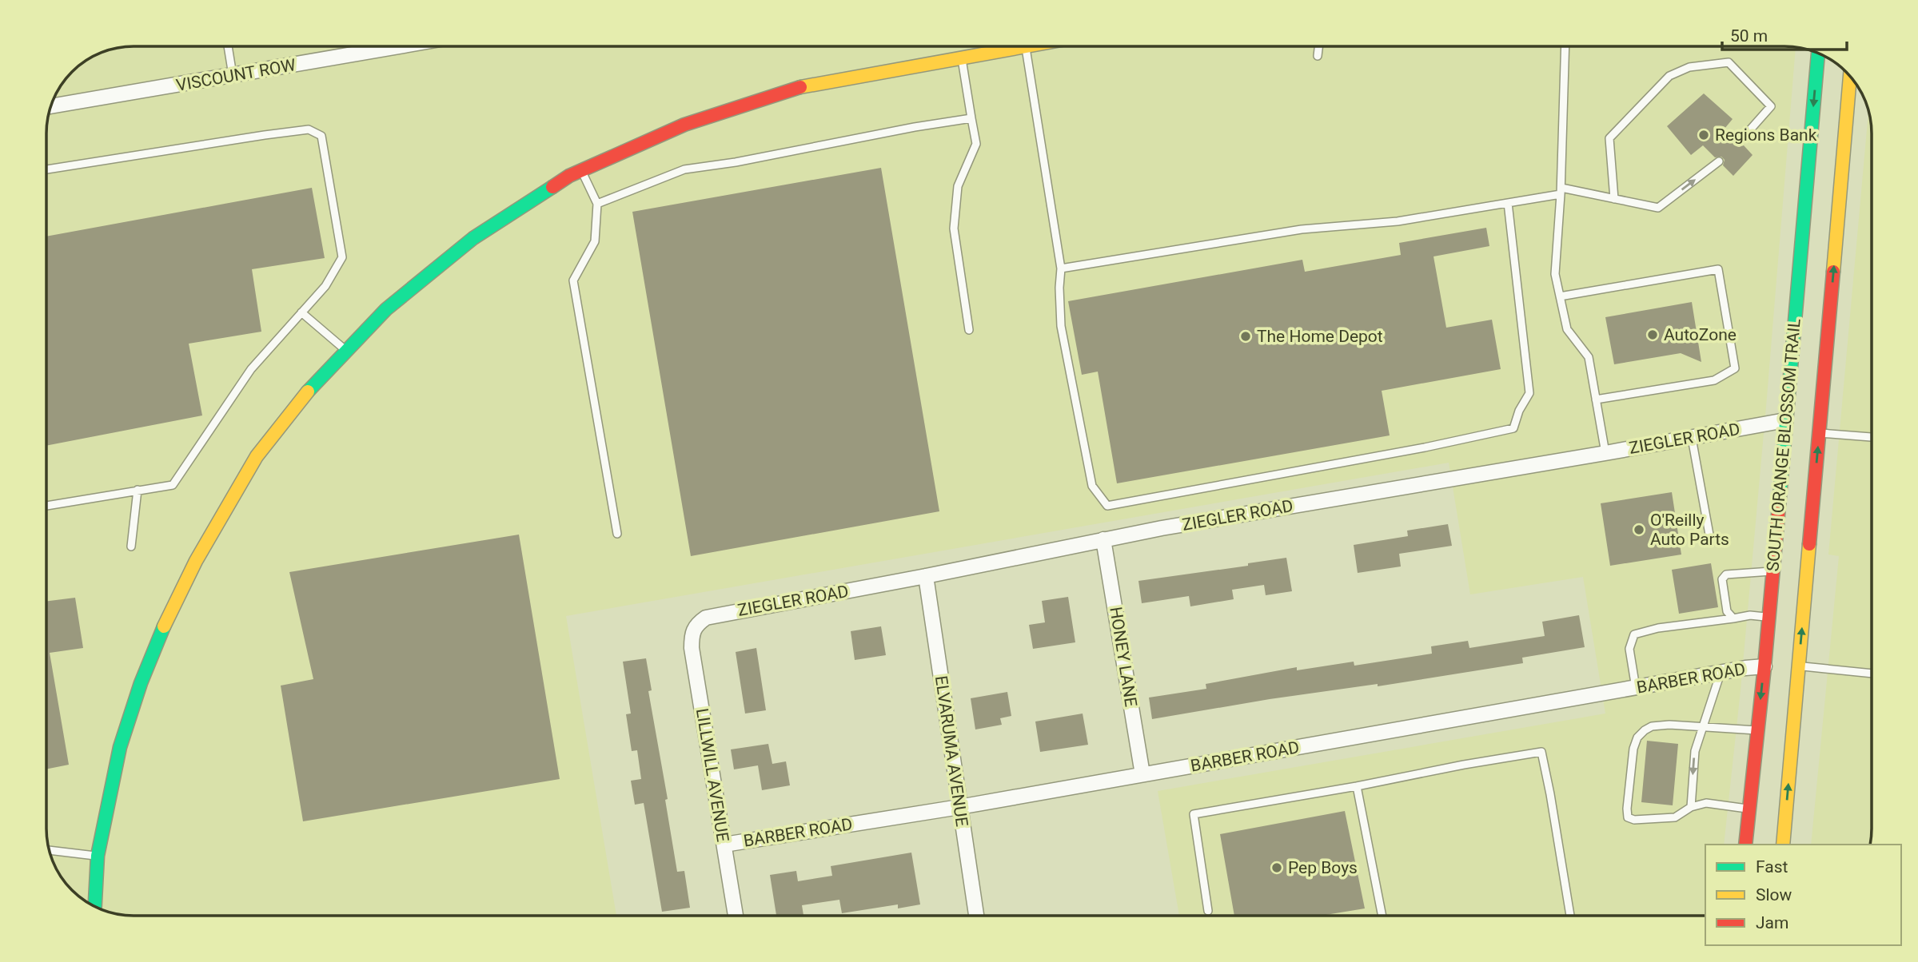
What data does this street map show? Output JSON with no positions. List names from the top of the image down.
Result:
{
  "streets": {
    "main road": ["SOUTH ORANGE BLOSSOM TRAIL"],
    "street": [
      "VISCOUNT ROW",
      "ZIEGLER ROAD",
      "HONEY LANE",
      "BARBER ROAD",
      "ELVARUMA AVENUE",
      "LILLWILL AVENUE"
    ]
  },
  "crossings": [
    ["ZIEGLER ROAD", "SOUTH ORANGE BLOSSOM TRAIL"],
    ["ZIEGLER ROAD", "HONEY LANE"],
    ["ZIEGLER ROAD", "ELVARUMA AVENUE"],
    ["ZIEGLER ROAD", "LILLWILL AVENUE"],
    ["SOUTH ORANGE BLOSSOM TRAIL", "BARBER ROAD"],
    ["HONEY LANE", "BARBER ROAD"],
    ["BARBER ROAD", "ELVARUMA AVENUE"],
    ["BARBER ROAD", "LILLWILL AVENUE"]
  ],
  "places": [
    "Regions Bank",
    "AutoZone",
    "The Home Depot",
    "O'Reilly Auto Parts",
    "Pep Boys"
  ],
  "legend": ["Fast", "Slow", "Jam"],
  "scale_bar": "50 m"
}
